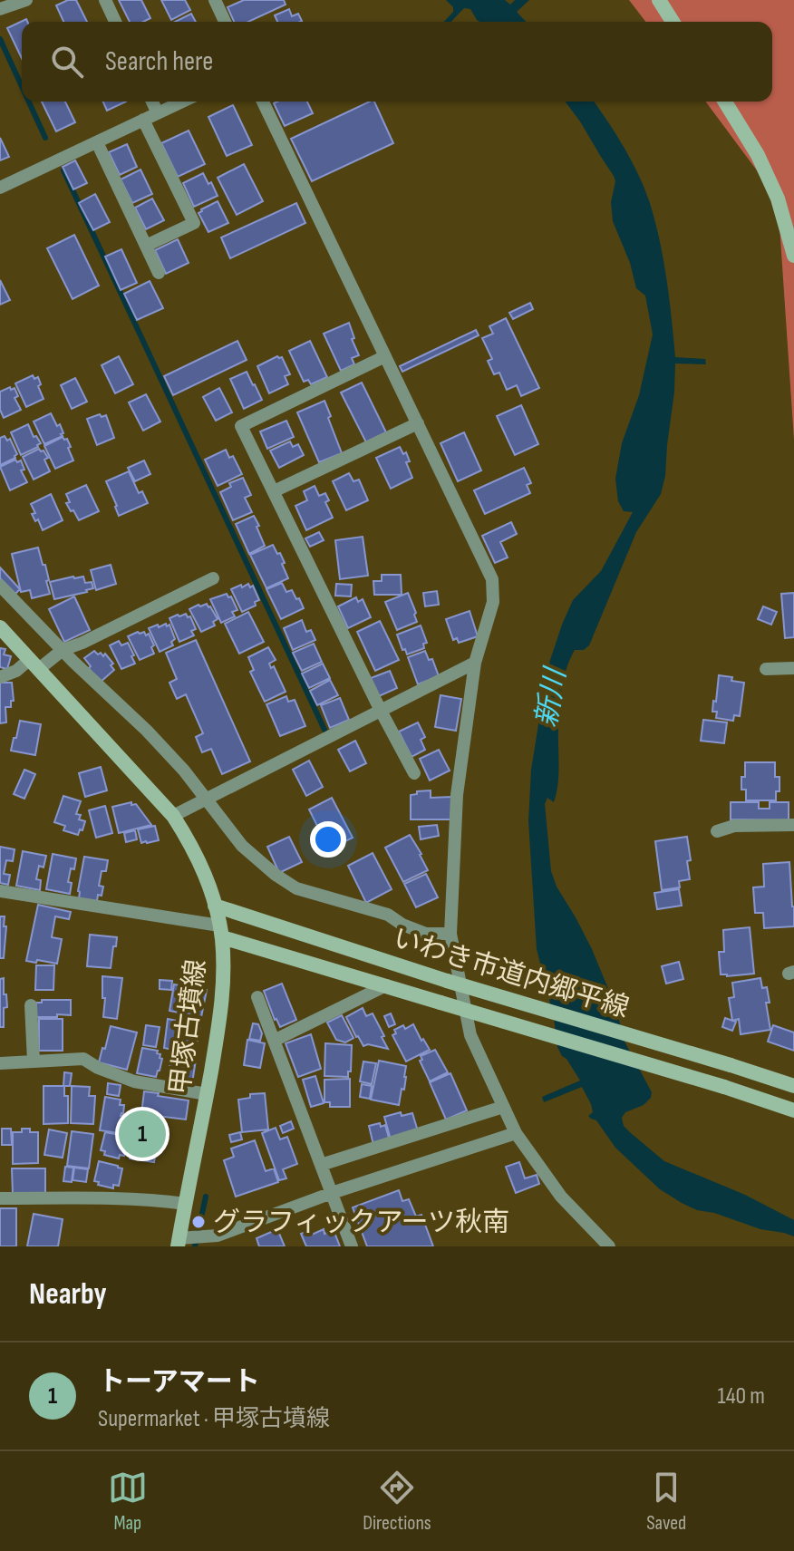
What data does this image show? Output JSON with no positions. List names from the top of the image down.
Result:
{
  "streets": {
    "street": ["いわき市道内郷平線", "甲塚古墳線"]
  },
  "crossings": [
    ["いわき市道内郷平線", "甲塚古墳線"]
  ],
  "water": ["新川"],
  "places": ["グラフィックアーツ秋南"],
  "page": {
    "search": "Search here",
    "pins": "1",
    "heading": "Nearby",
    "list": [
      {
        "mark": "1",
        "name": "トーアマート",
        "note": "Supermarket · 甲塚古墳線",
        "value": "140 m"
      }
    ],
    "nav": ["Map", "Directions", "Saved"]
  }
}
